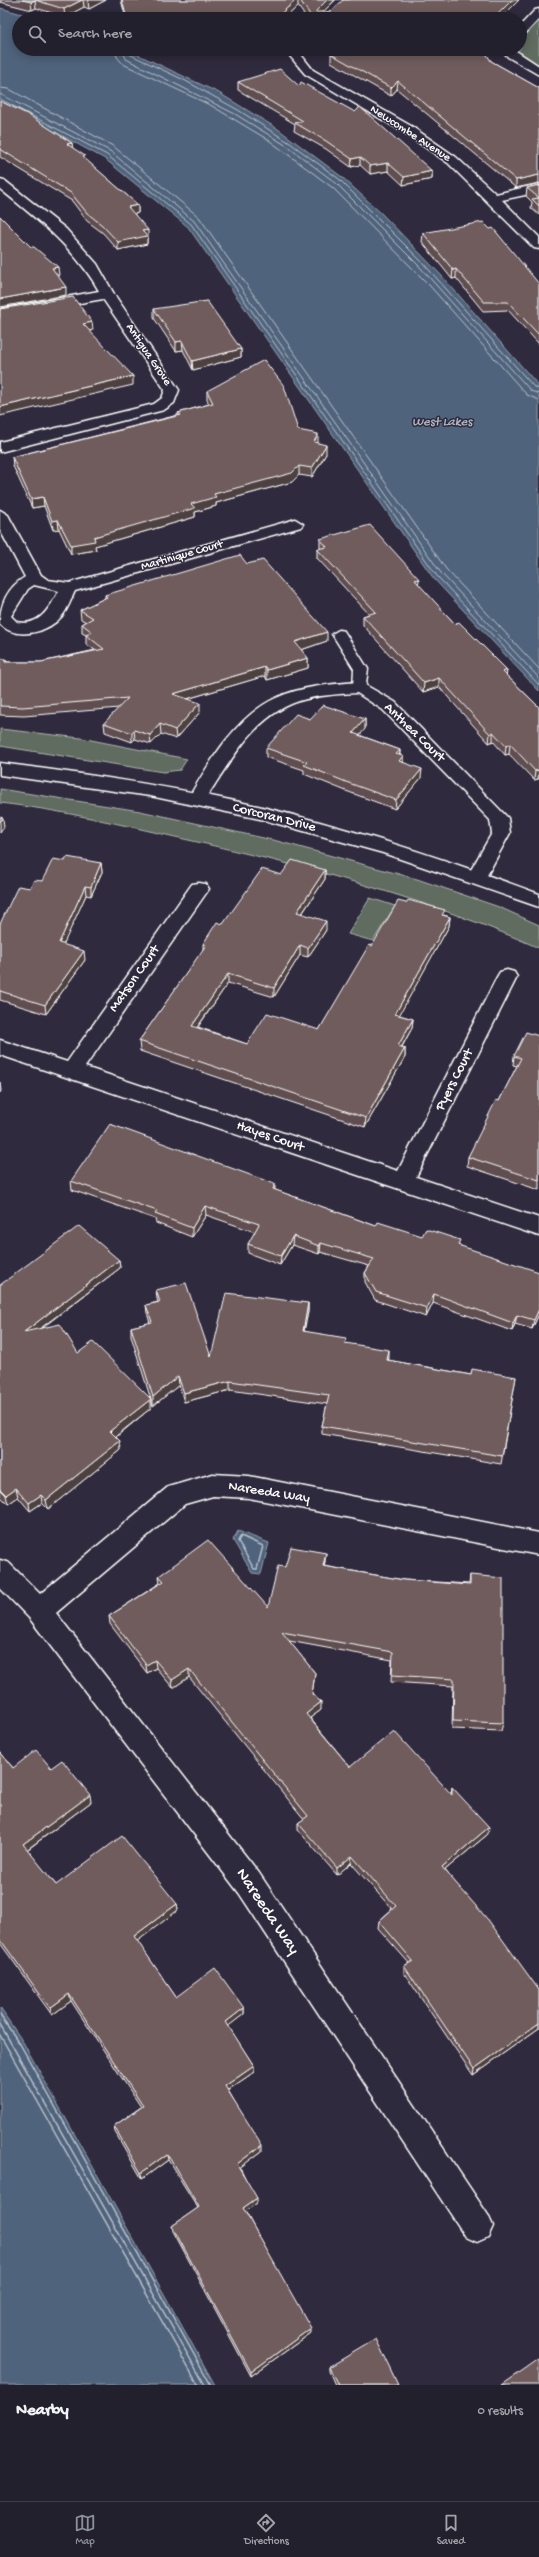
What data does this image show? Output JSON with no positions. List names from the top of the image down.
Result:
{
  "streets": {
    "street": [
      "Newcombe Avenue",
      "Antigua Grove",
      "Martinique Court",
      "Anthea Court",
      "Corcoran Drive",
      "Matson Court",
      "Pyers Court",
      "Hayes Court",
      "Nareeda Way"
    ]
  },
  "crossings": [
    ["Anthea Court", "Corcoran Drive"],
    ["Matson Court", "Hayes Court"],
    ["Pyers Court", "Hayes Court"]
  ],
  "water": ["West Lakes"],
  "page": {
    "search": "Search here",
    "heading": ["Nearby", "0 results"],
    "nav": ["Map", "Directions", "Saved"]
  }
}
